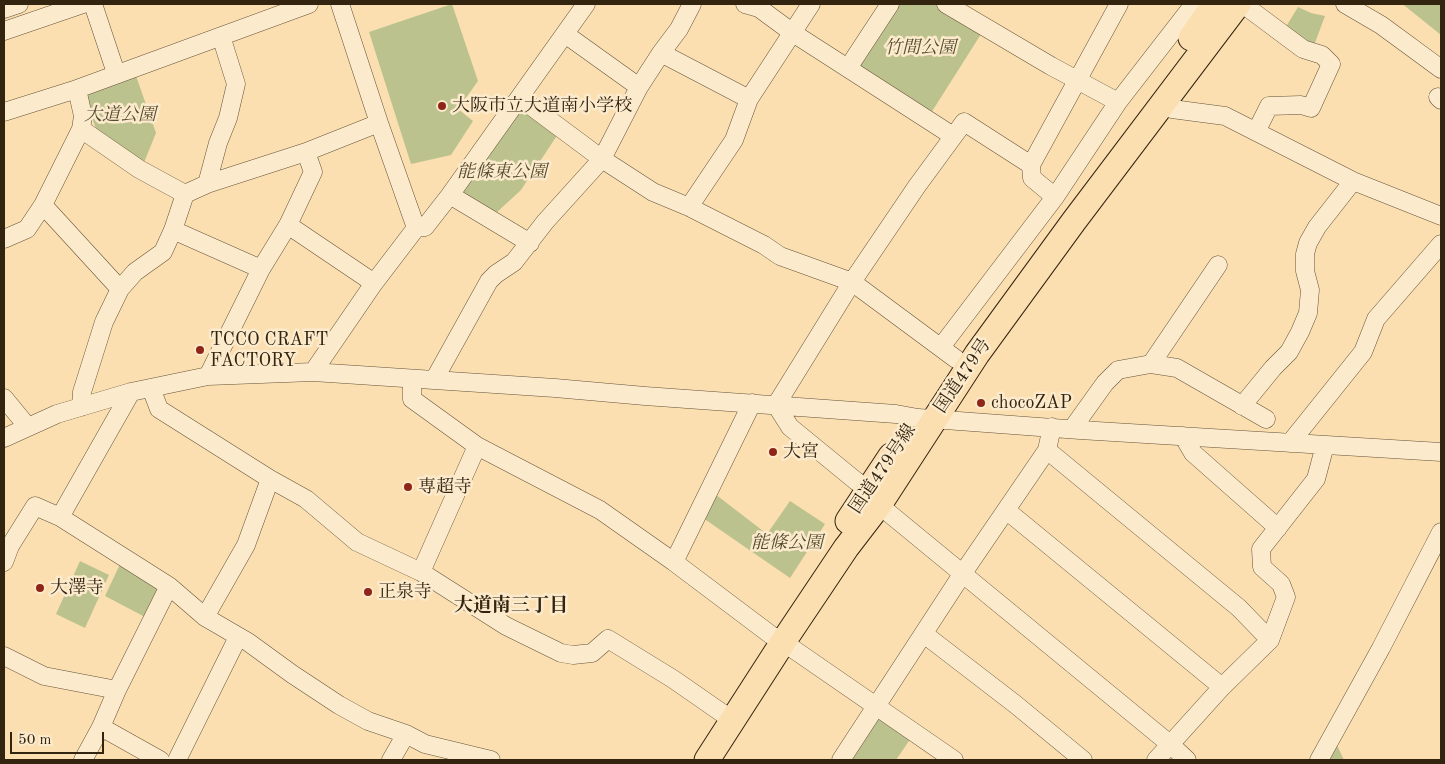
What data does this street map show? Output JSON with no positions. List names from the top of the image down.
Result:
{
  "streets": {
    "highway": ["国道479号線"]
  },
  "districts": ["大道南三丁目"],
  "parks": [
    "竹間公園",
    "大道公園",
    "能條東公園",
    "能條公園"
  ],
  "places": [
    "大阪市立大道南小学校",
    "TCCO CRAFT FACTORY",
    "chocoZAP",
    "大宮",
    "専超寺",
    "大澤寺",
    "正泉寺"
  ],
  "scale_bar": "50 m"
}
